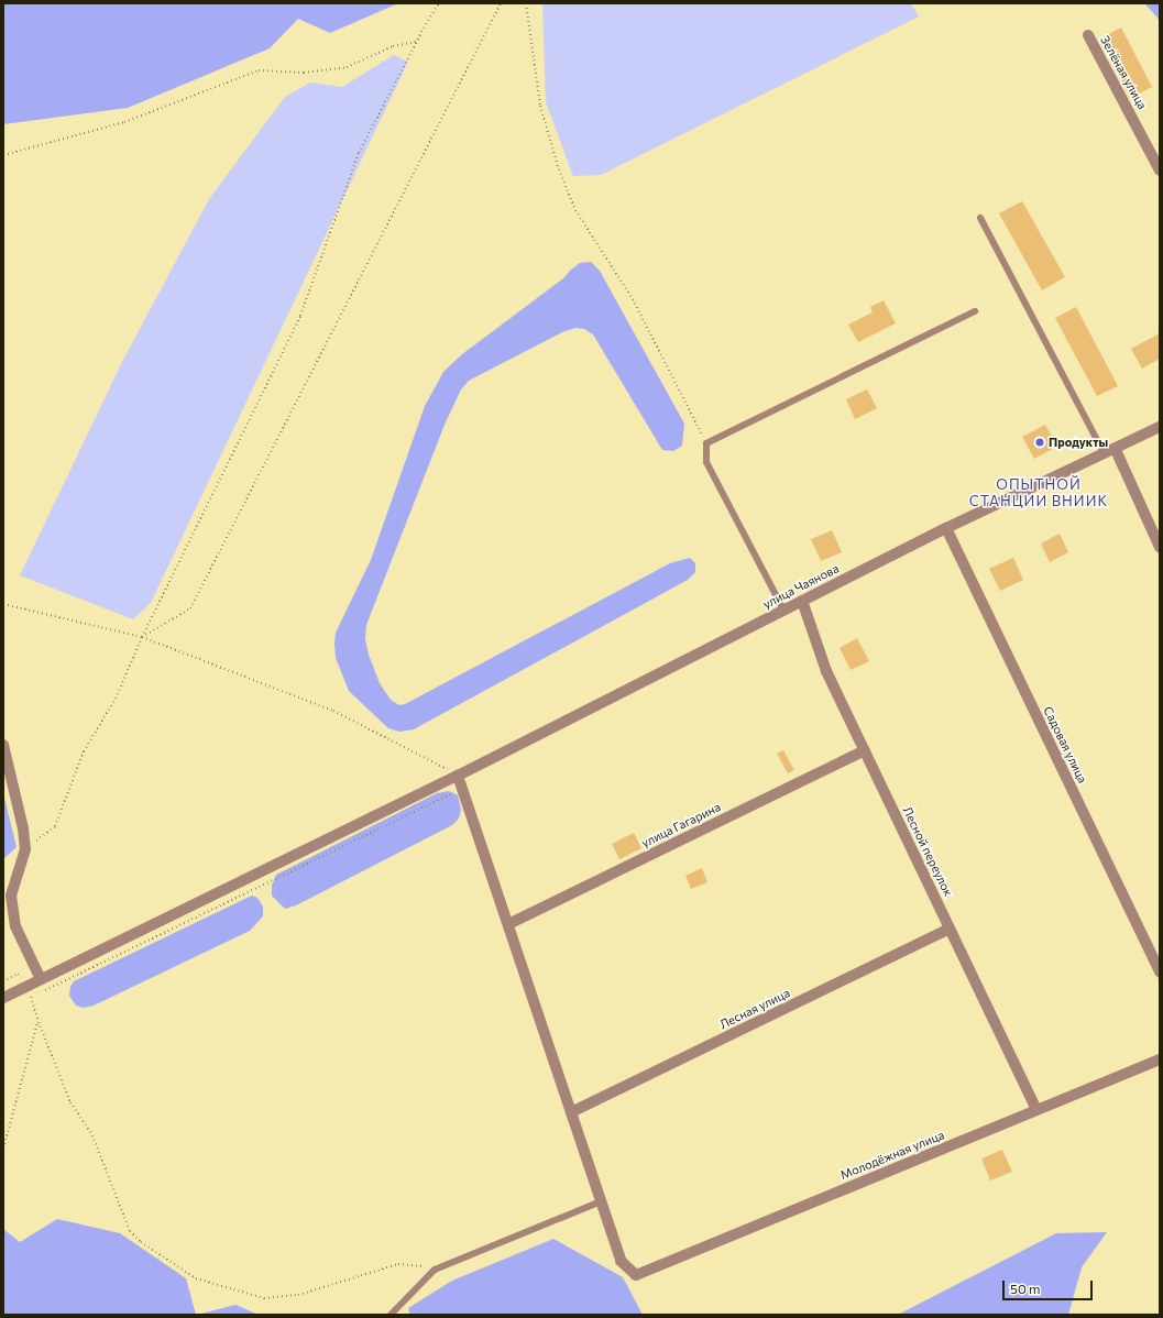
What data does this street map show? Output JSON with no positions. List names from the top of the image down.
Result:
{
  "streets": {
    "street": [
      "Зелёная улица",
      "улица Чаянова",
      "Садовая улица",
      "улица Гагарина",
      "Лесной переулок",
      "Лесная улица",
      "Молодёжная улица"
    ]
  },
  "crossings": [
    ["улица Чаянова", "Садовая улица"],
    ["улица Чаянова", "Лесной переулок"],
    ["улица Гагарина", "Лесной переулок"],
    ["Лесной переулок", "Лесная улица"],
    ["Лесной переулок", "Молодёжная улица"]
  ],
  "districts": ["ОПЫТНОЙ СТАНЦИИ ВНИИК"],
  "places": ["Продукты"],
  "scale_bar": "50 m"
}
